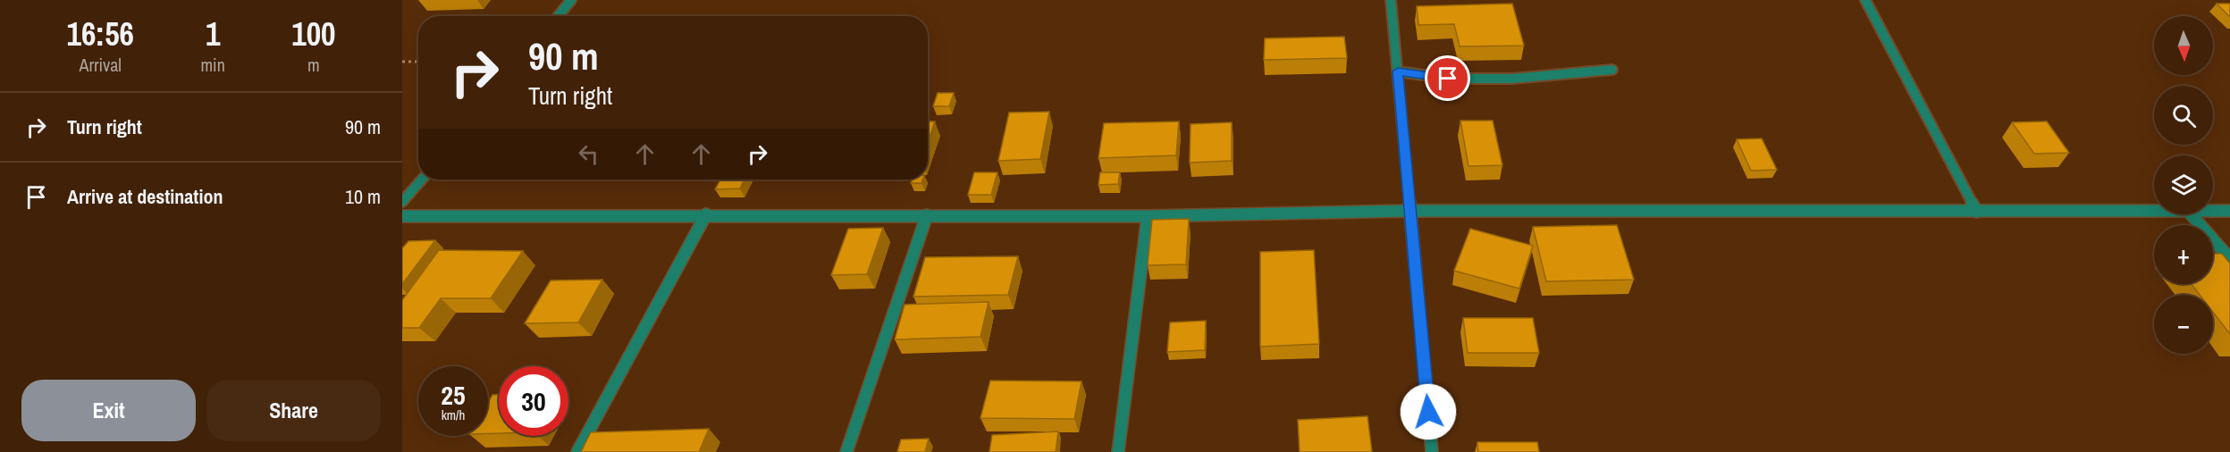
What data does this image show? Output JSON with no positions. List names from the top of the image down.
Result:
{
  "north": "bottom",
  "page": {
    "eta": [
      "16:56",
      "Arrival",
      "1",
      "min",
      "100",
      "m"
    ],
    "map_buttons": ["+", "−"],
    "turn": ["90 m", "Turn right"],
    "list": [
      {
        "name": "Turn right",
        "value": "90 m"
      },
      {
        "name": "Arrive at destination",
        "value": "10 m"
      }
    ],
    "speed": "25 km/h",
    "limit": "30",
    "buttons": ["Exit", "Share"]
  }
}
